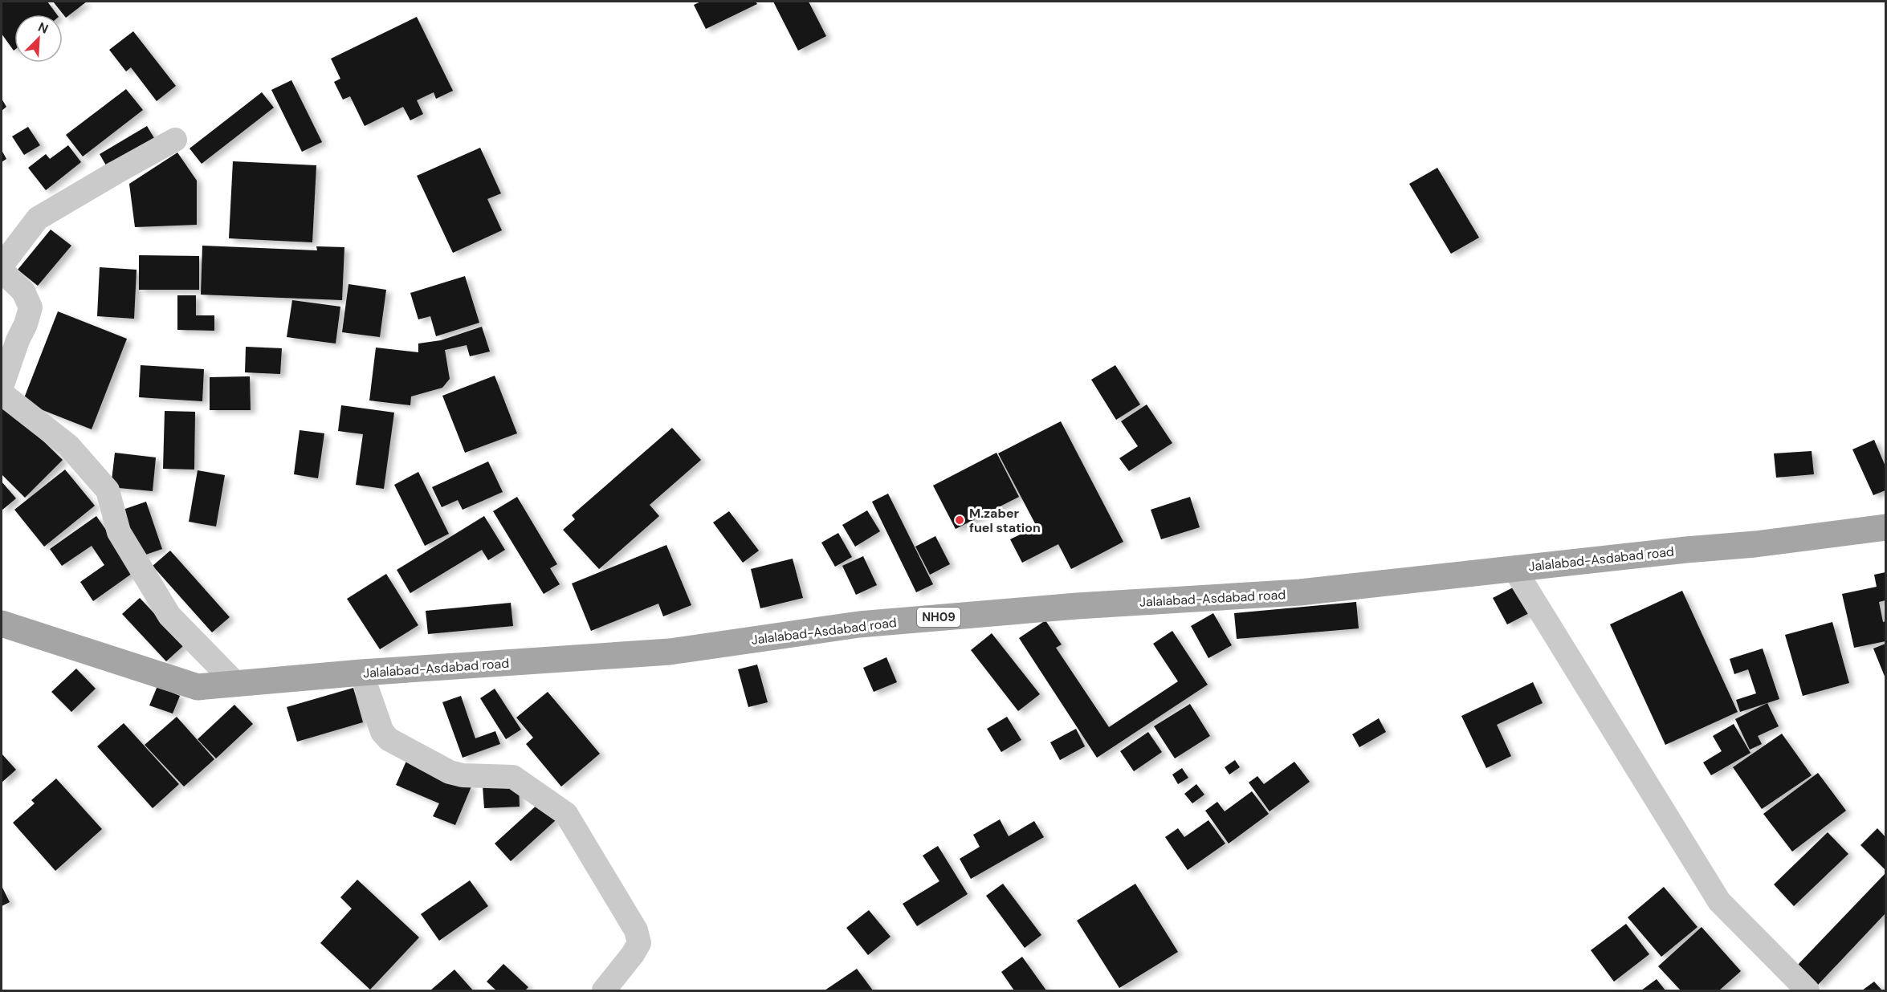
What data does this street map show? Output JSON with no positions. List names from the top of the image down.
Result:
{
  "streets": {
    "main road": ["Jalalabad-Asdabad road", "NH09"]
  },
  "places": ["M.zaber fuel station"],
  "north": "top right"
}
